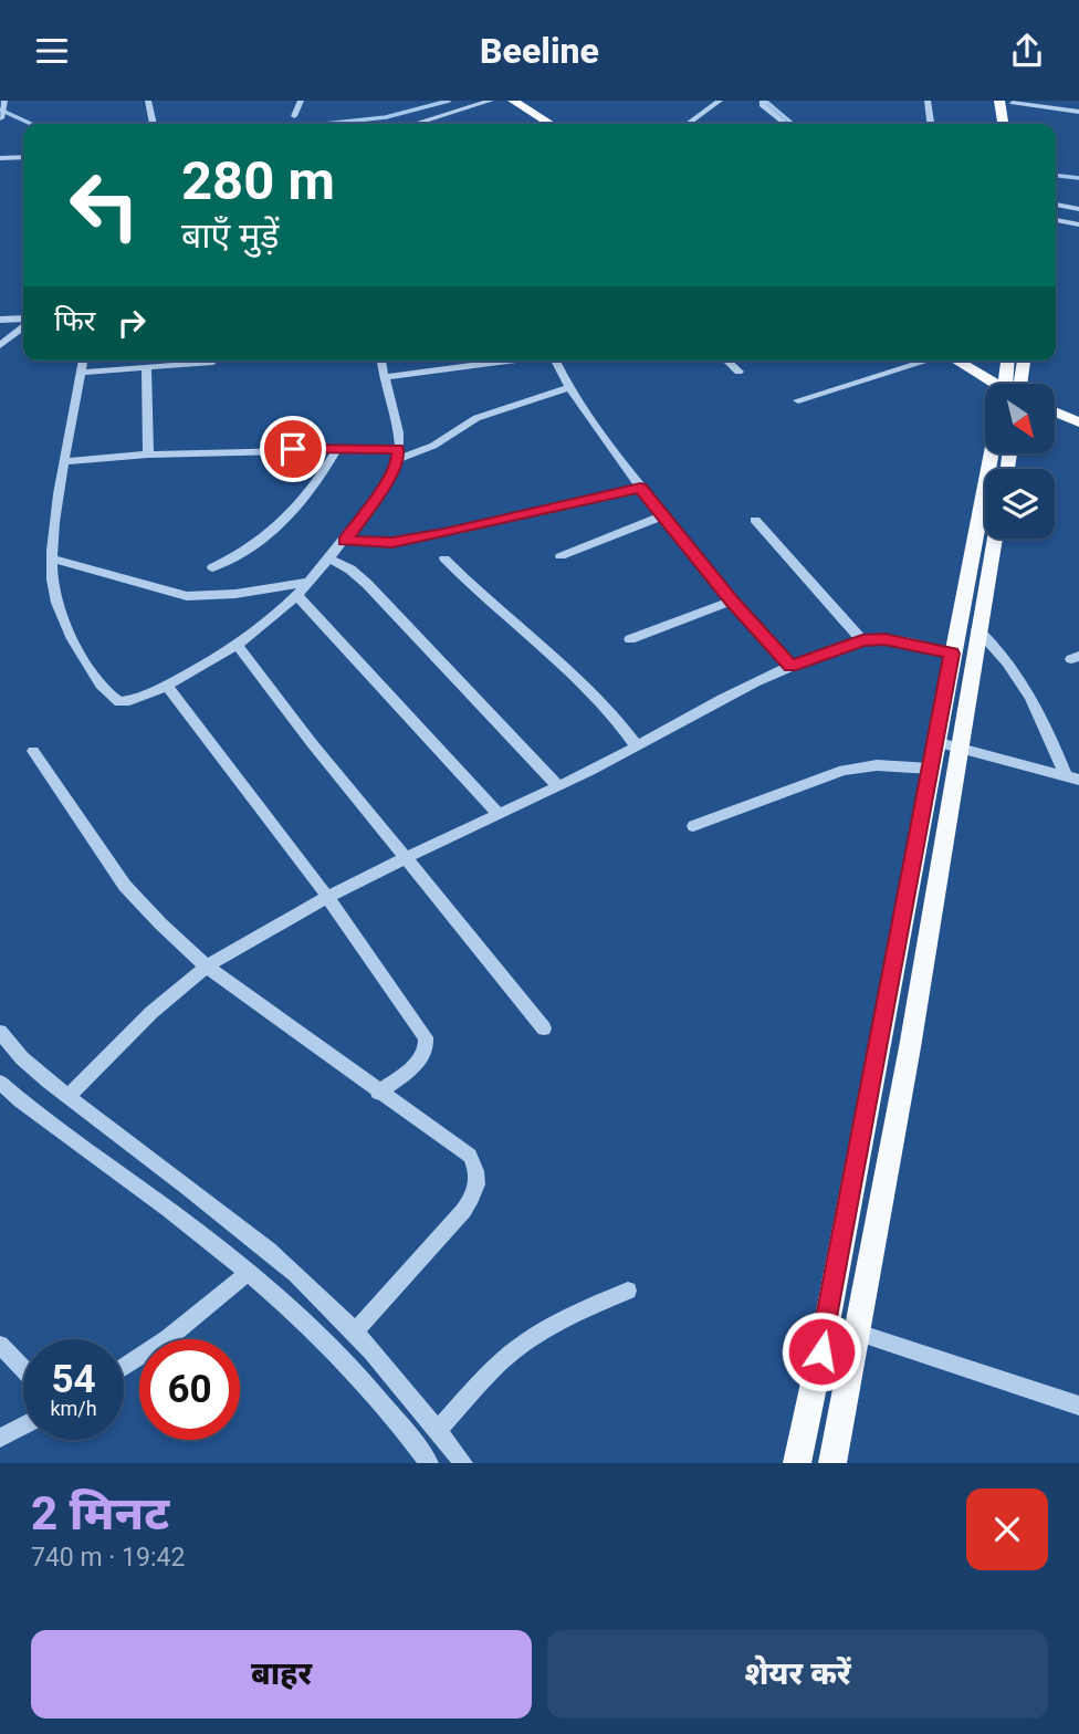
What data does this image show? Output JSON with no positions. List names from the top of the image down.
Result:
{
  "north": "bottom right",
  "page": {
    "header": "Beeline",
    "turn": ["280 m", "बाएँ मुड़ें"],
    "then": "फिर",
    "speed": "54 km/h",
    "limit": "60",
    "heading": ["2 मिनट", "740 m · 19:42"],
    "buttons": ["बाहर", "शेयर करें"]
  }
}
